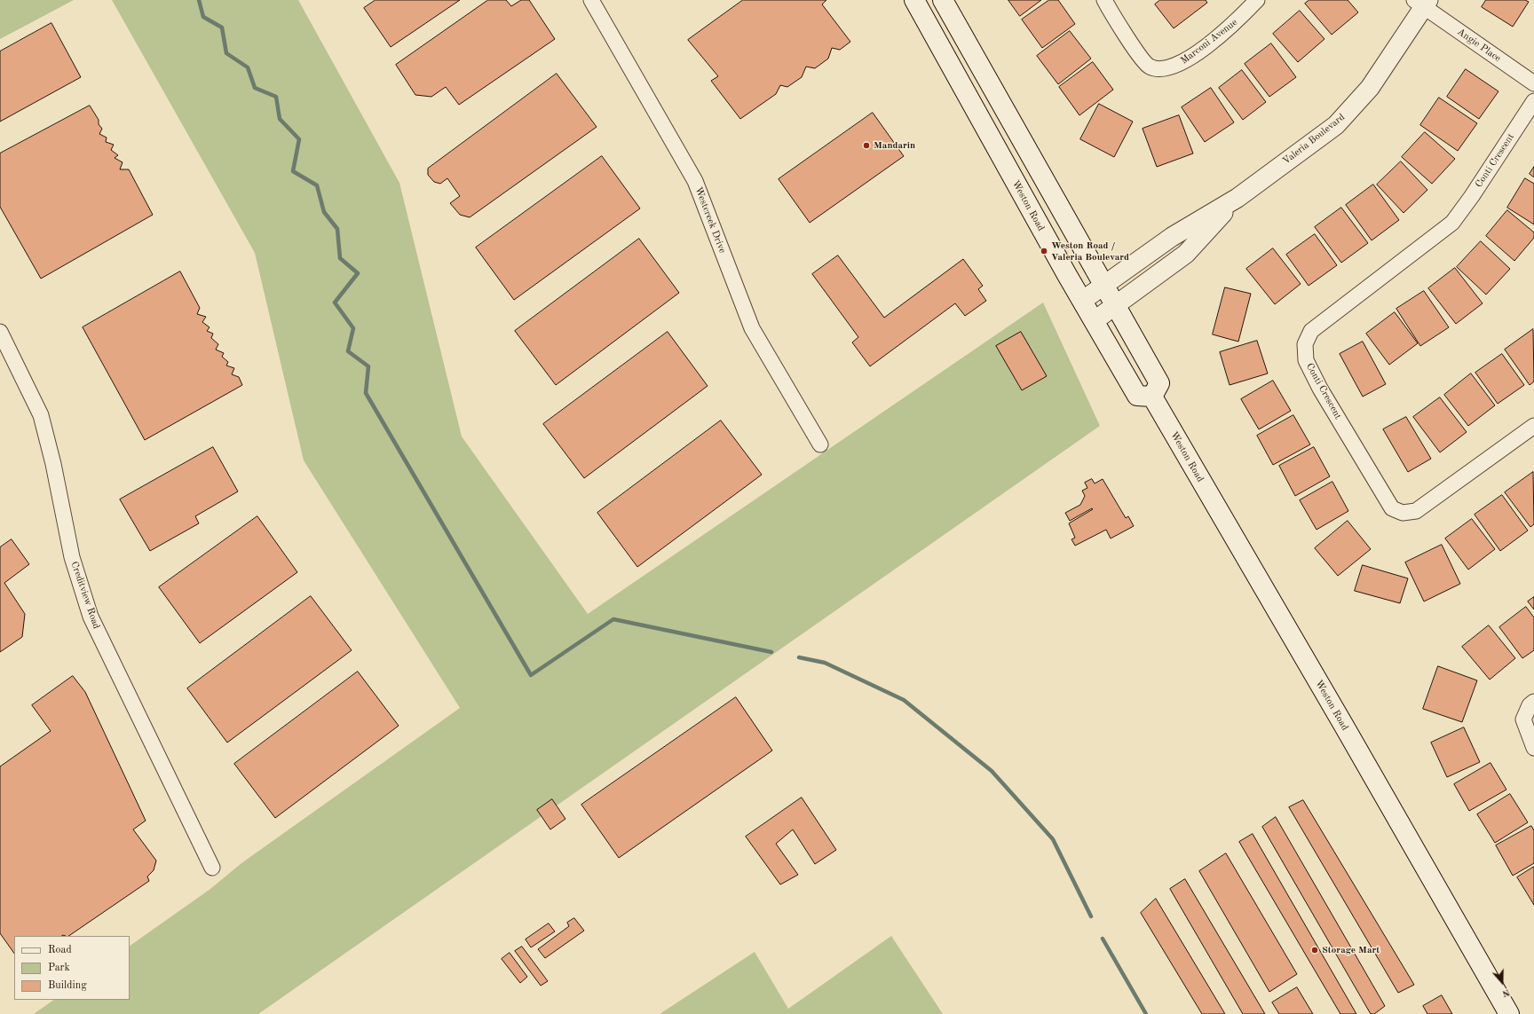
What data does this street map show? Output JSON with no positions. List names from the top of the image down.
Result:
{
  "streets": {
    "main road": ["Weston Road"],
    "street": [
      "Marconi Avenue",
      "Angie Place",
      "Valeria Boulevard",
      "Conti Crescent",
      "Westcreek Drive",
      "Creditview Road"
    ]
  },
  "crossings": [
    ["Angie Place", "Valeria Boulevard"],
    ["Valeria Boulevard", "Weston Road"]
  ],
  "places": ["Mandarin", "Weston Road / Valeria Boulevard", "Storage Mart"],
  "legend": ["Road", "Park", "Building"],
  "north": "bottom"
}
